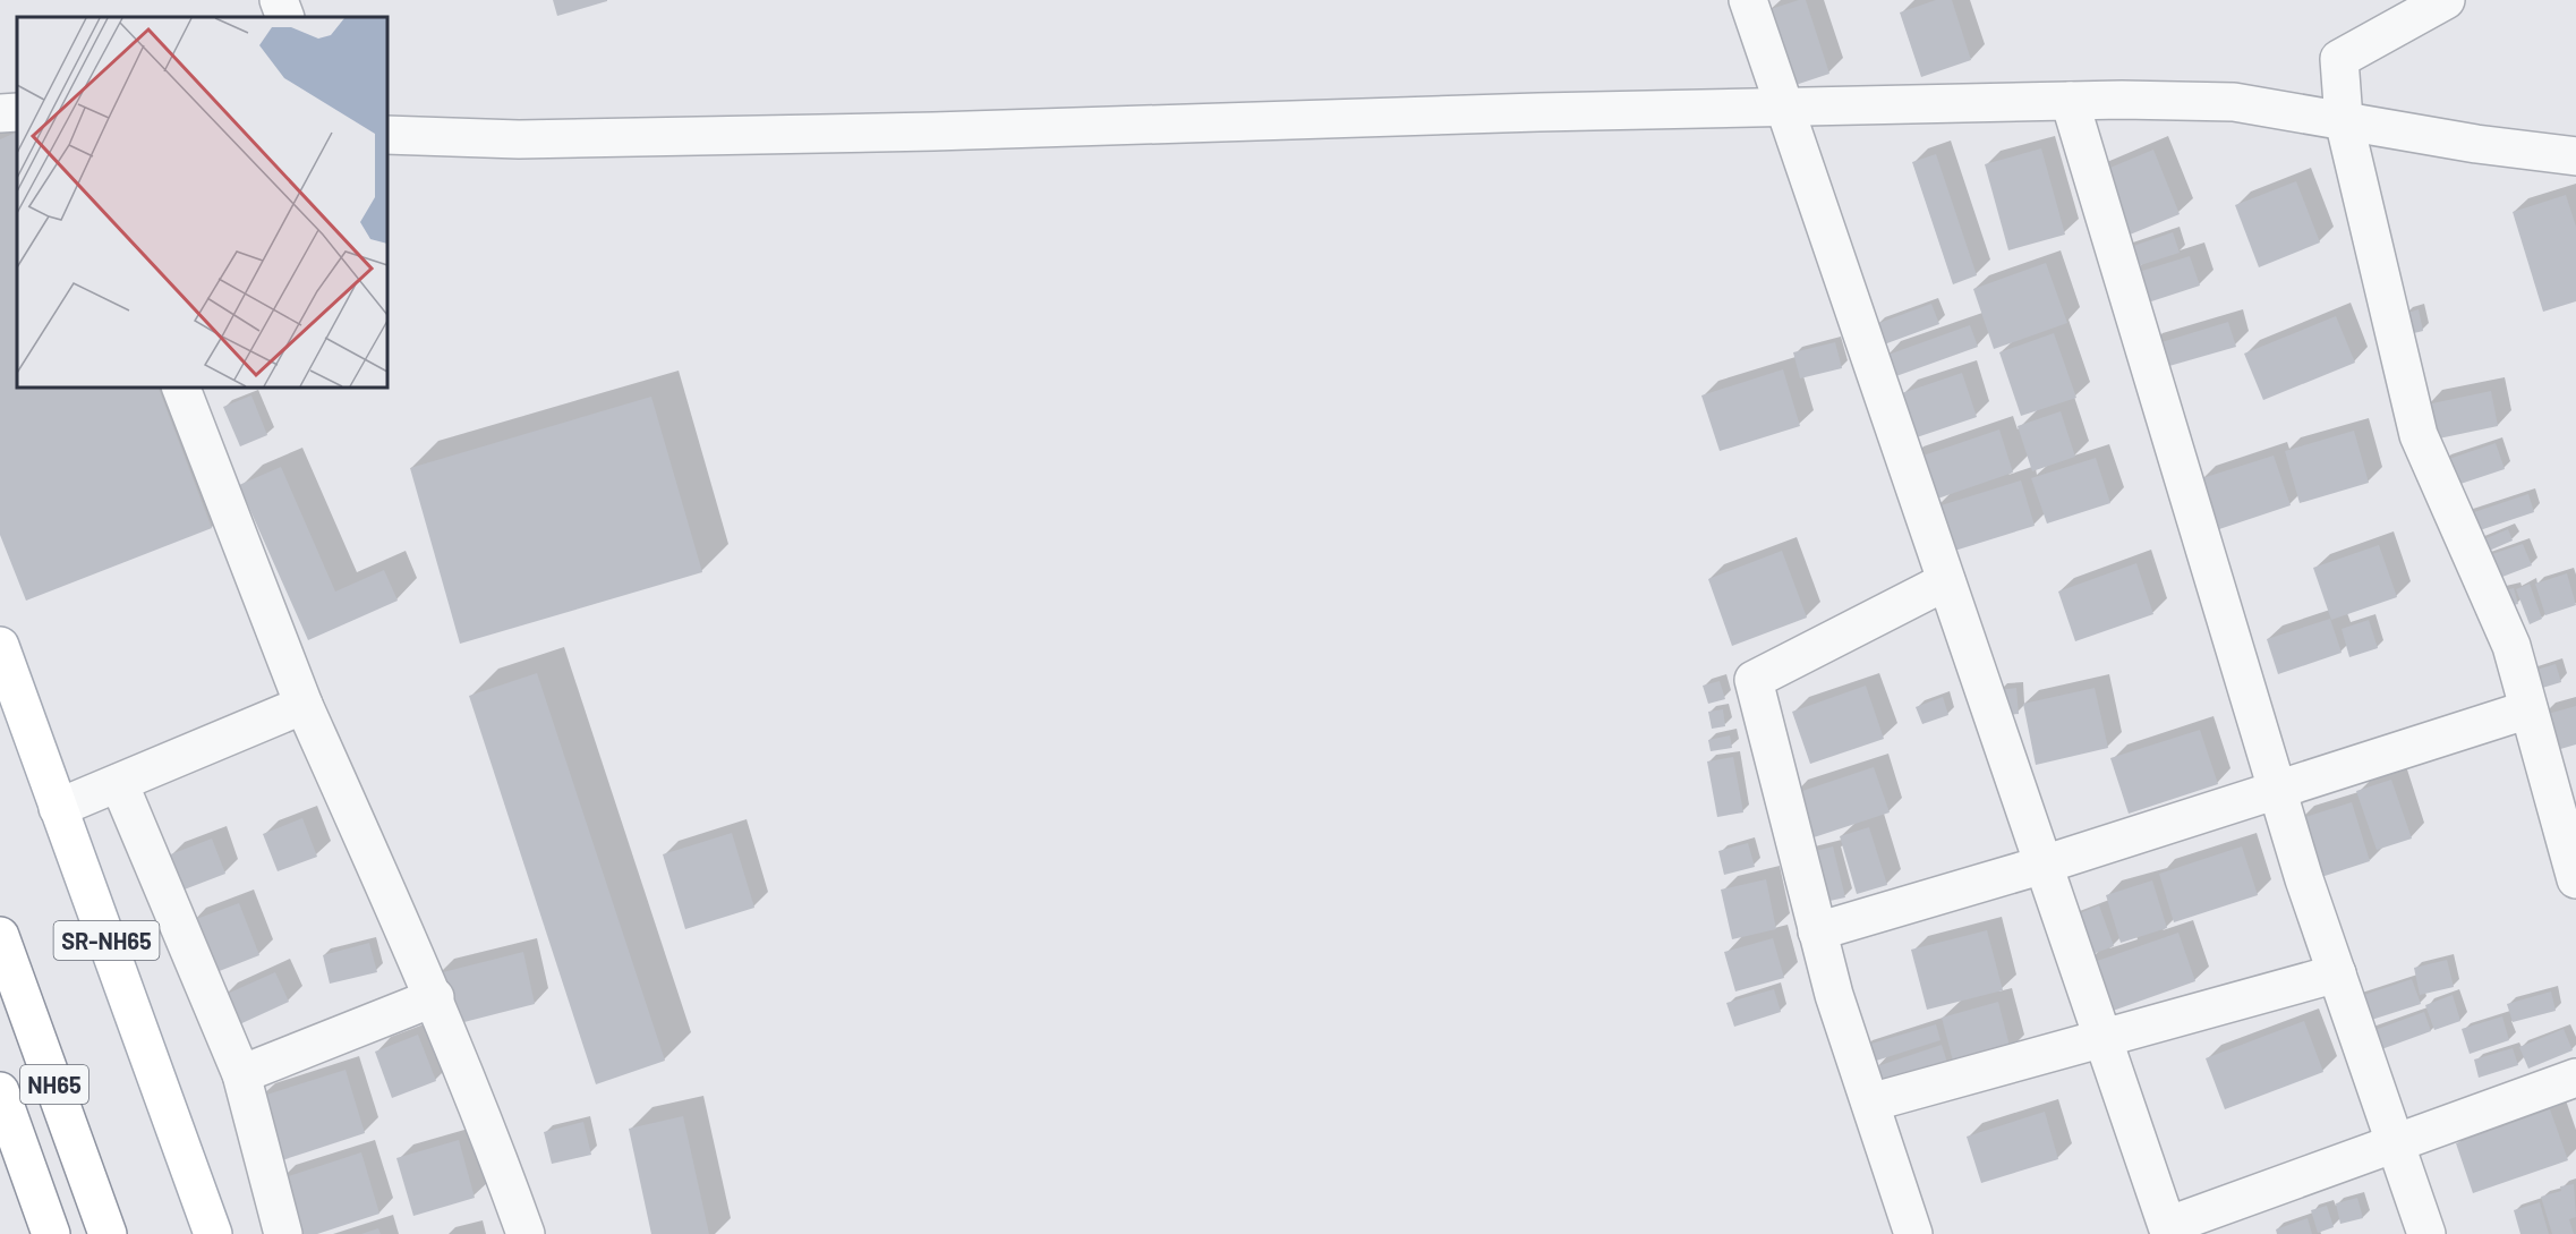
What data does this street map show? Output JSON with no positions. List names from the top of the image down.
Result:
{
  "streets": {
    "main road": ["SR-NH65", "NH65"]
  }
}
